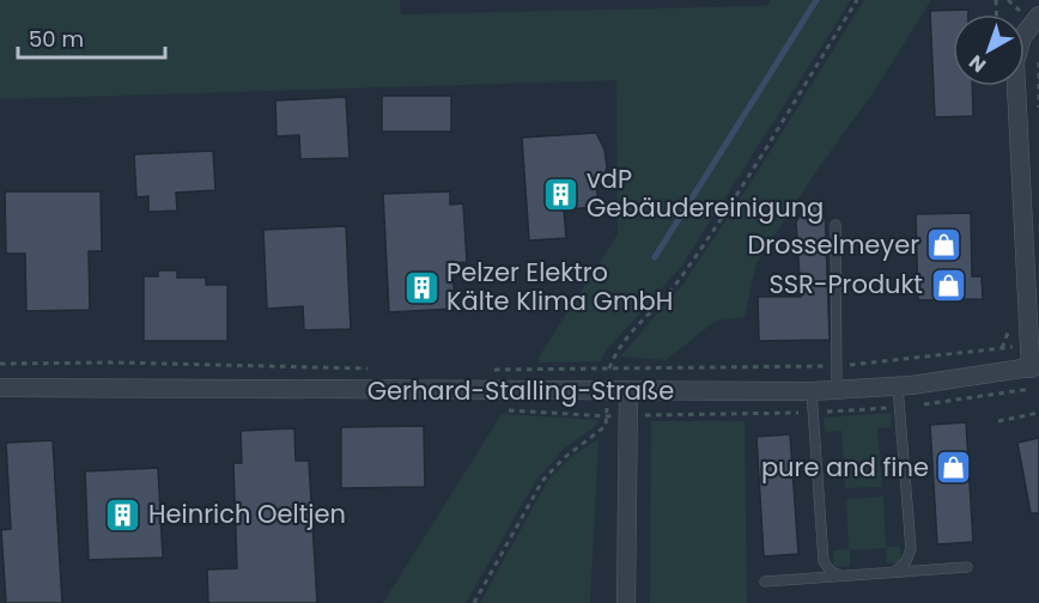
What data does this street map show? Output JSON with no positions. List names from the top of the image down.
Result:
{
  "streets": {
    "street": ["Gerhard-Stalling-Straße"]
  },
  "places": {
    "building": ["vdP Gebäudereinigung", "Pelzer Elektro Kälte Klima GmbH", "Heinrich Oeltjen"],
    "shop": ["Drosselmeyer", "SSR-Produkt", "pure and fine"]
  },
  "scale_bar": "50 m",
  "north": "bottom left"
}
